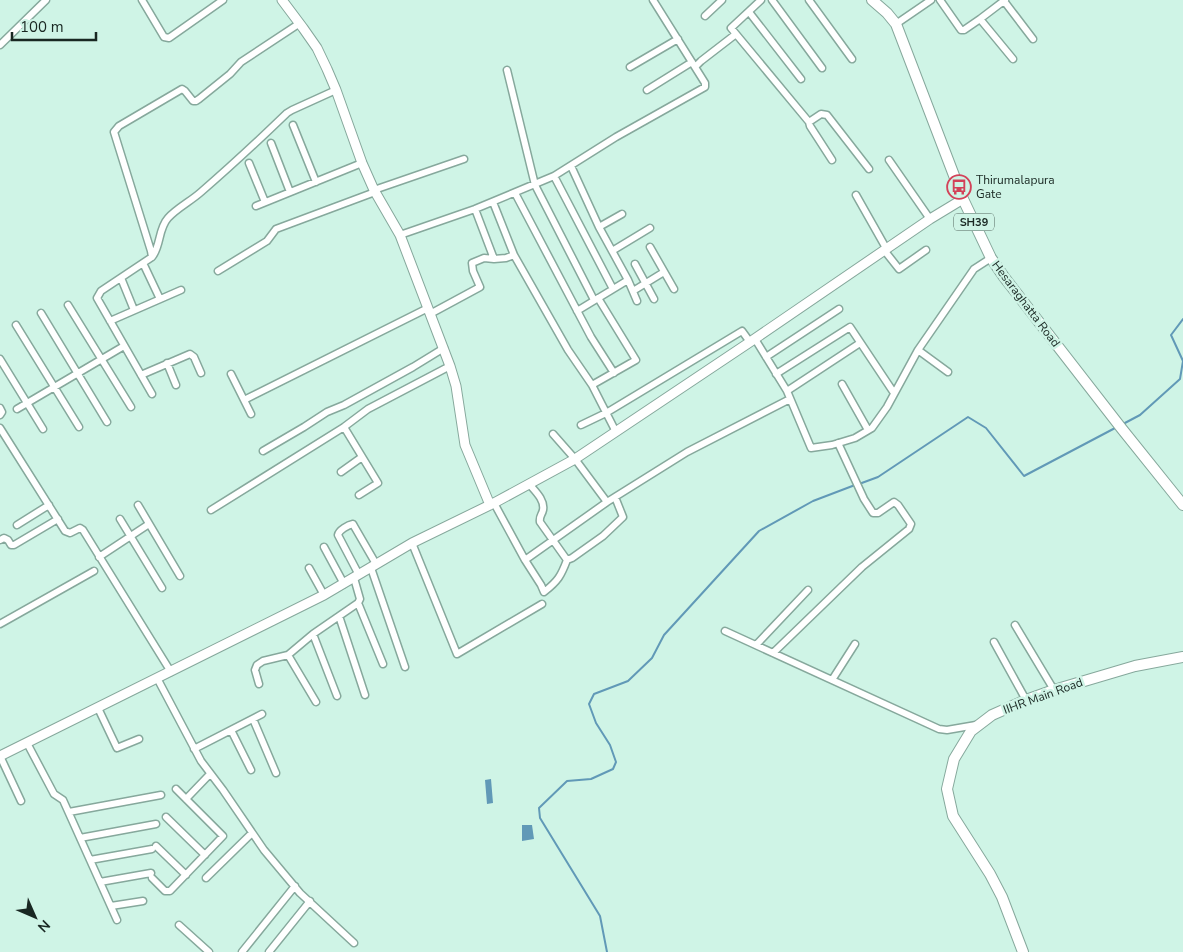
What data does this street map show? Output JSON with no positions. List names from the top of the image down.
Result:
{
  "streets": {
    "main road": ["SH39", "Hesaraghatta Road", "IIHR Main Road"]
  },
  "places": {
    "bus stop": ["Thirumalapura Gate"]
  },
  "scale_bar": "100 m",
  "north": "bottom right"
}
